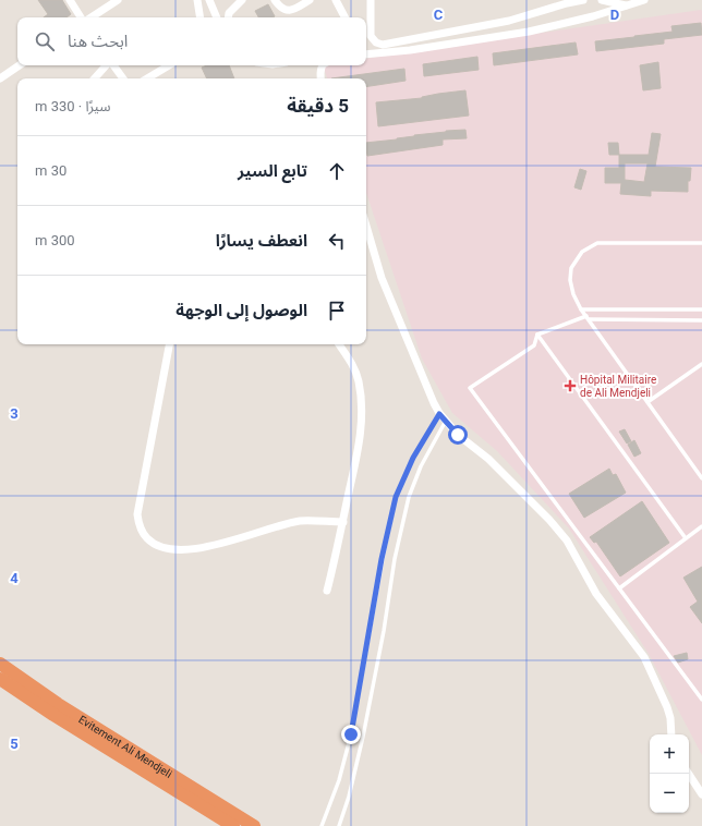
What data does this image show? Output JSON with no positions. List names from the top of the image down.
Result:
{
  "streets": {
    "highway": ["Evitement Ali Mendjeli"]
  },
  "places": {
    "health": ["Hôpital Militaire de Ali Mendjeli"]
  },
  "page": {
    "search": "ابحث هنا",
    "heading": ["5 دقيقة", "سيرًا · 330 m"],
    "list": [
      ["تابع السير", "30 m"],
      ["انعطف يسارًا", "300 m"],
      "الوصول إلى الوجهة"
    ],
    "map_buttons": ["+", "−"]
  },
  "grid": {
    "columns": ["C", "D"],
    "rows": ["3", "4", "5"]
  }
}
